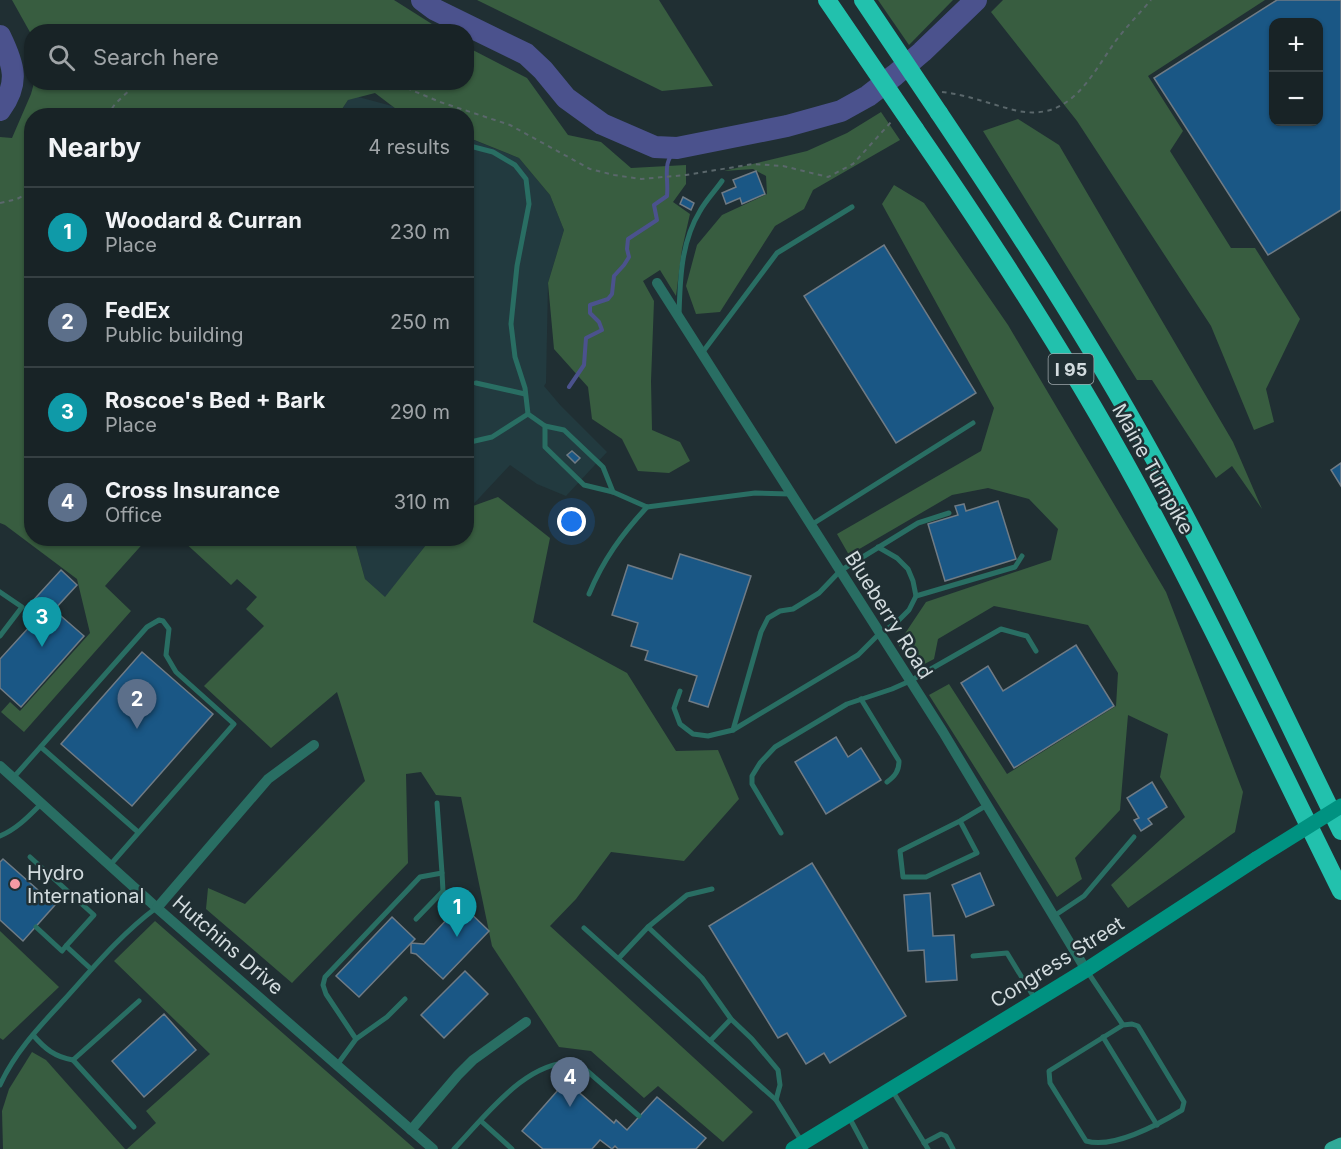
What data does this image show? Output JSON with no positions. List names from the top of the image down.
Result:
{
  "streets": {
    "highway": ["I 95", "Maine Turnpike"],
    "main road": ["Congress Street"],
    "street": ["Blueberry Road", "Hutchins Drive"]
  },
  "crossings": [
    ["Blueberry Road", "Congress Street"]
  ],
  "places": ["Hydro International"],
  "page": {
    "map_buttons": ["+", "−"],
    "search": "Search here",
    "heading": ["Nearby", "4 results"],
    "list": [
      {
        "mark": "1",
        "name": "Woodard & Curran",
        "note": "Place",
        "value": "230 m"
      },
      {
        "mark": "2",
        "name": "FedEx",
        "note": "Public building",
        "value": "250 m"
      },
      {
        "mark": "3",
        "name": "Roscoe's Bed + Bark",
        "note": "Place",
        "value": "290 m"
      },
      {
        "mark": "4",
        "name": "Cross Insurance",
        "note": "Office",
        "value": "310 m"
      }
    ],
    "pins": [
      "3",
      "2",
      "1",
      "4"
    ]
  }
}
